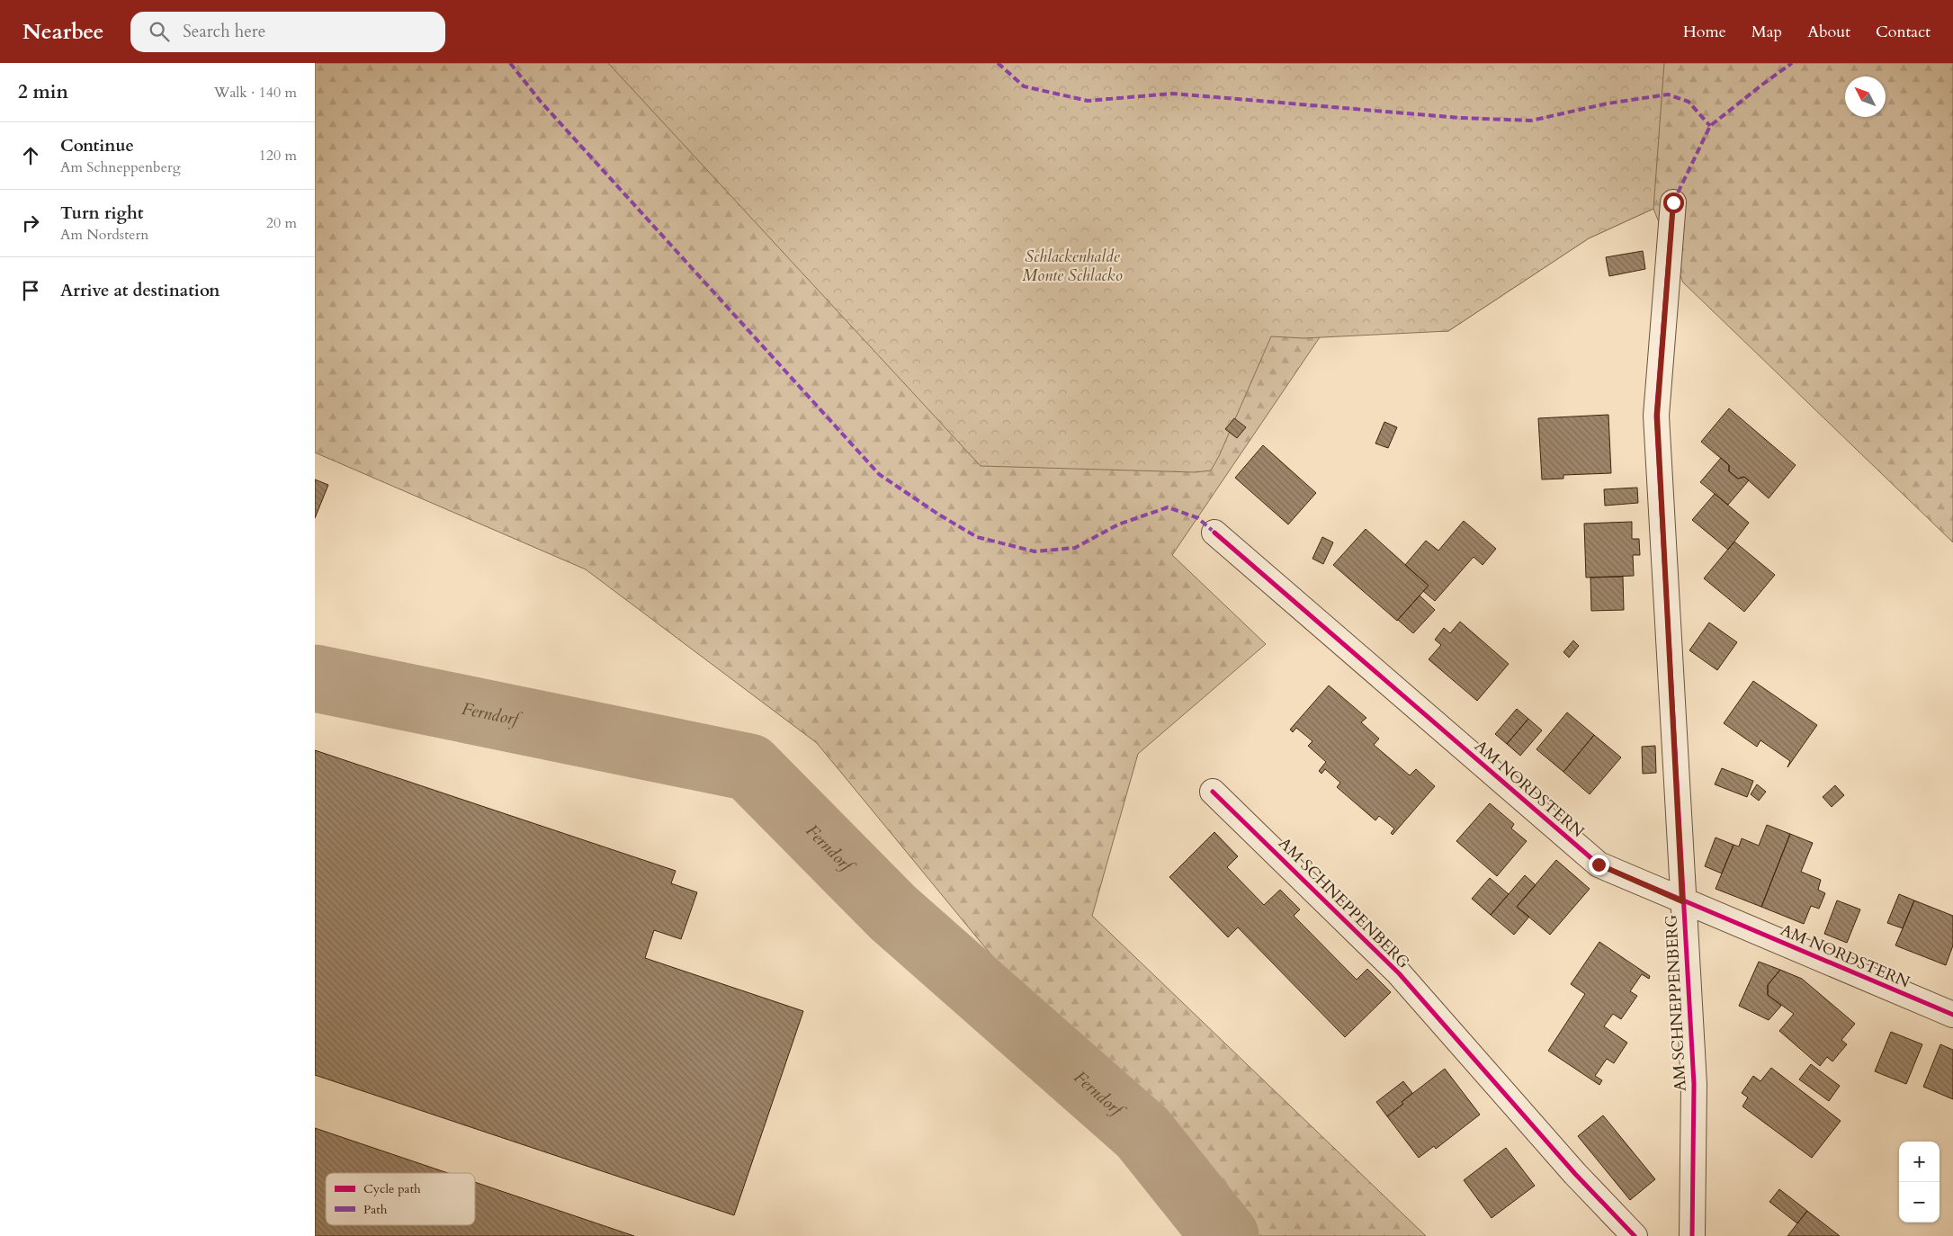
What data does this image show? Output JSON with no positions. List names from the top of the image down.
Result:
{
  "streets": {
    "street": ["AM NORDSTERN", "AM SCHNEPPENBERG"]
  },
  "crossings": [
    ["AM NORDSTERN", "AM SCHNEPPENBERG"]
  ],
  "water": ["Ferndorf"],
  "parks": ["Schlackenhalde Monte Schlacko"],
  "legend": ["Cycle path", "Path"],
  "north": "top left",
  "page": {
    "header": "Nearbee",
    "search": "Search here",
    "nav": [
      "Home",
      "Map",
      "About",
      "Contact"
    ],
    "heading": ["2 min", "Walk · 140 m"],
    "list": [
      ["Continue", "Am Schneppenberg", "120 m"],
      ["Turn right", "Am Nordstern", "20 m"],
      "Arrive at destination"
    ],
    "map_buttons": ["+", "−"]
  }
}
